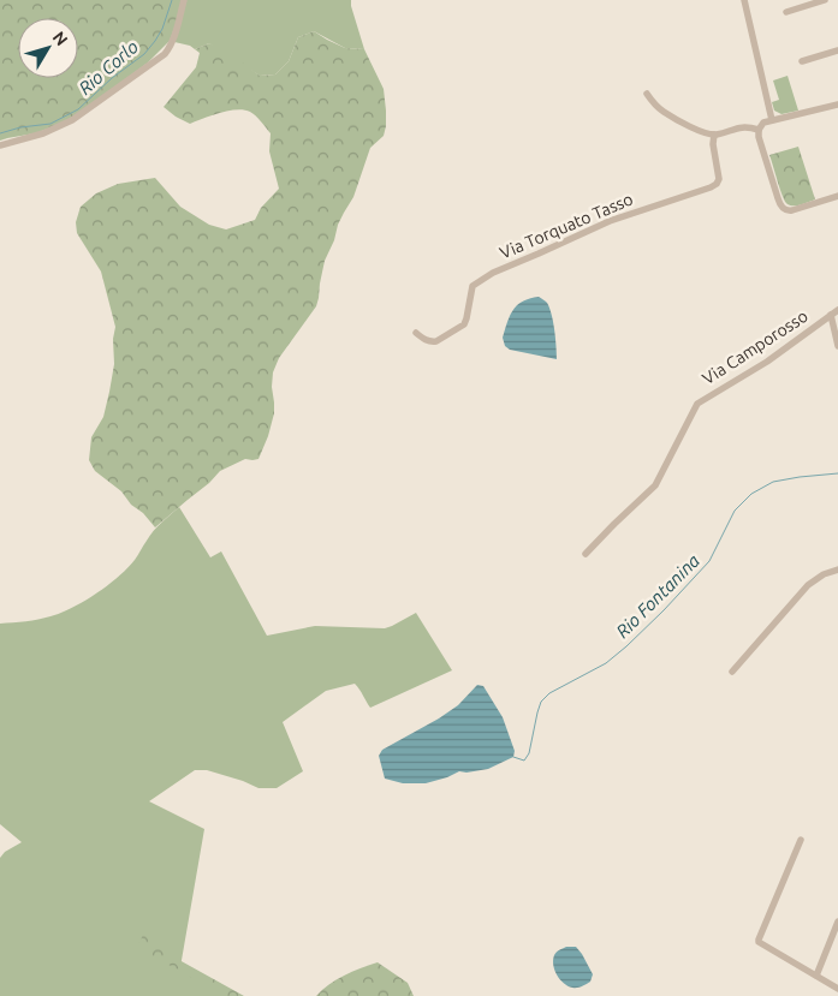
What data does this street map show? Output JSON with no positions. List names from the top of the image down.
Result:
{
  "streets": {
    "street": ["Via Torquato Tasso", "Via Camporosso"]
  },
  "water": ["Rio Corlo", "Rio Fontanina"],
  "north": "top right"
}
